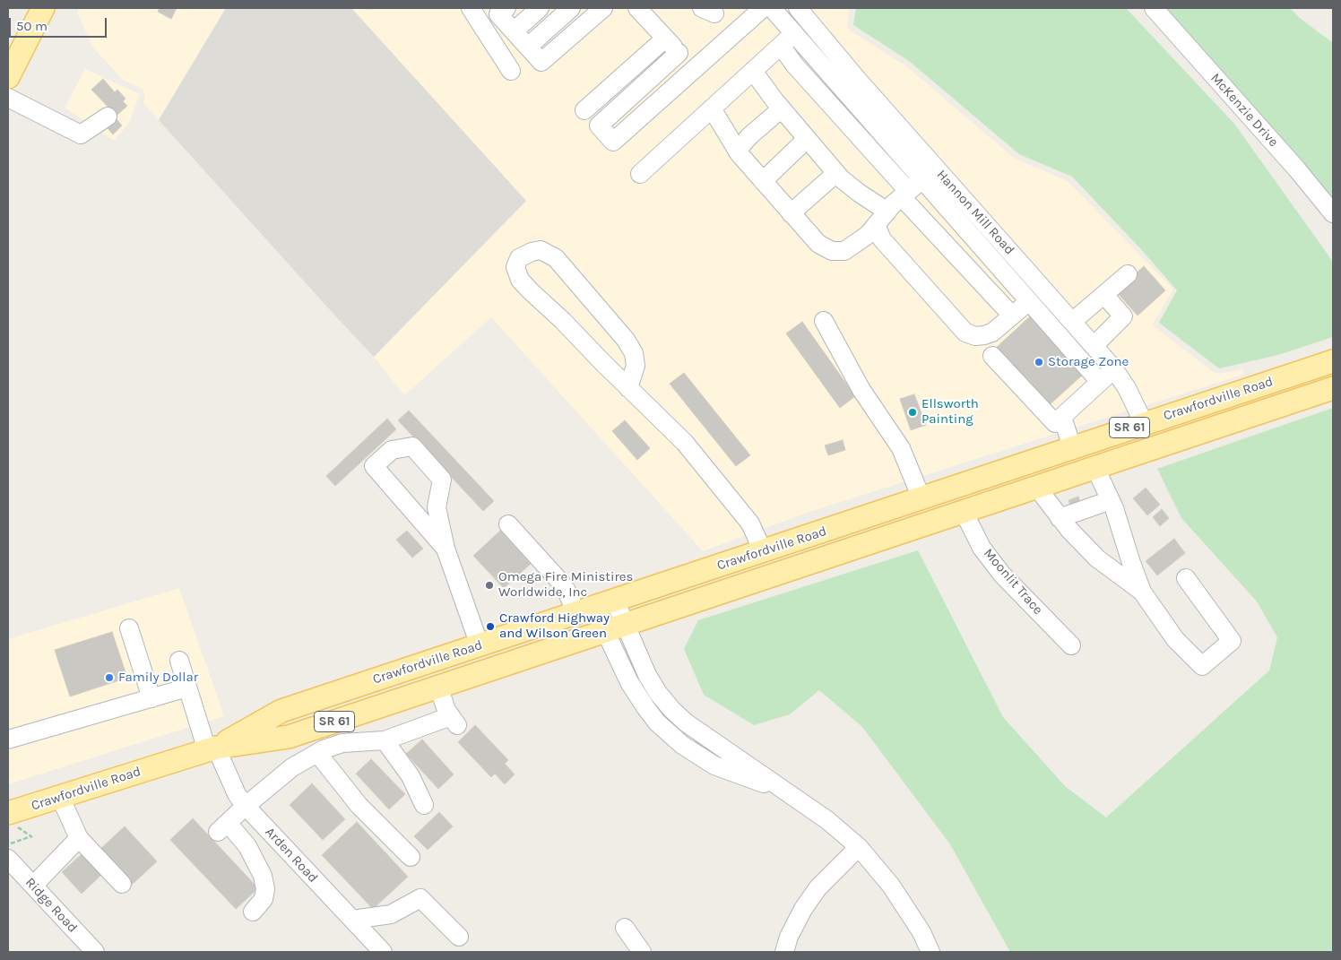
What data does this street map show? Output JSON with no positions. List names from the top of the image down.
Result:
{
  "streets": {
    "main road": ["Crawfordville Road", "SR 61"],
    "street": [
      "McKenzie Drive",
      "Hannon Mill Road",
      "Moonlit Trace",
      "Arden Road",
      "Ridge Road"
    ]
  },
  "crossings": [
    ["Hannon Mill Road", "Crawfordville Road"],
    ["Crawfordville Road", "Moonlit Trace"],
    ["Crawfordville Road", "Arden Road"]
  ],
  "places": [
    "Storage Zone",
    "Ellsworth Painting",
    "Omega Fire Ministires Worldwide, Inc",
    "Crawford Highway and Wilson Green",
    "Family Dollar"
  ],
  "scale_bar": "50 m"
}
